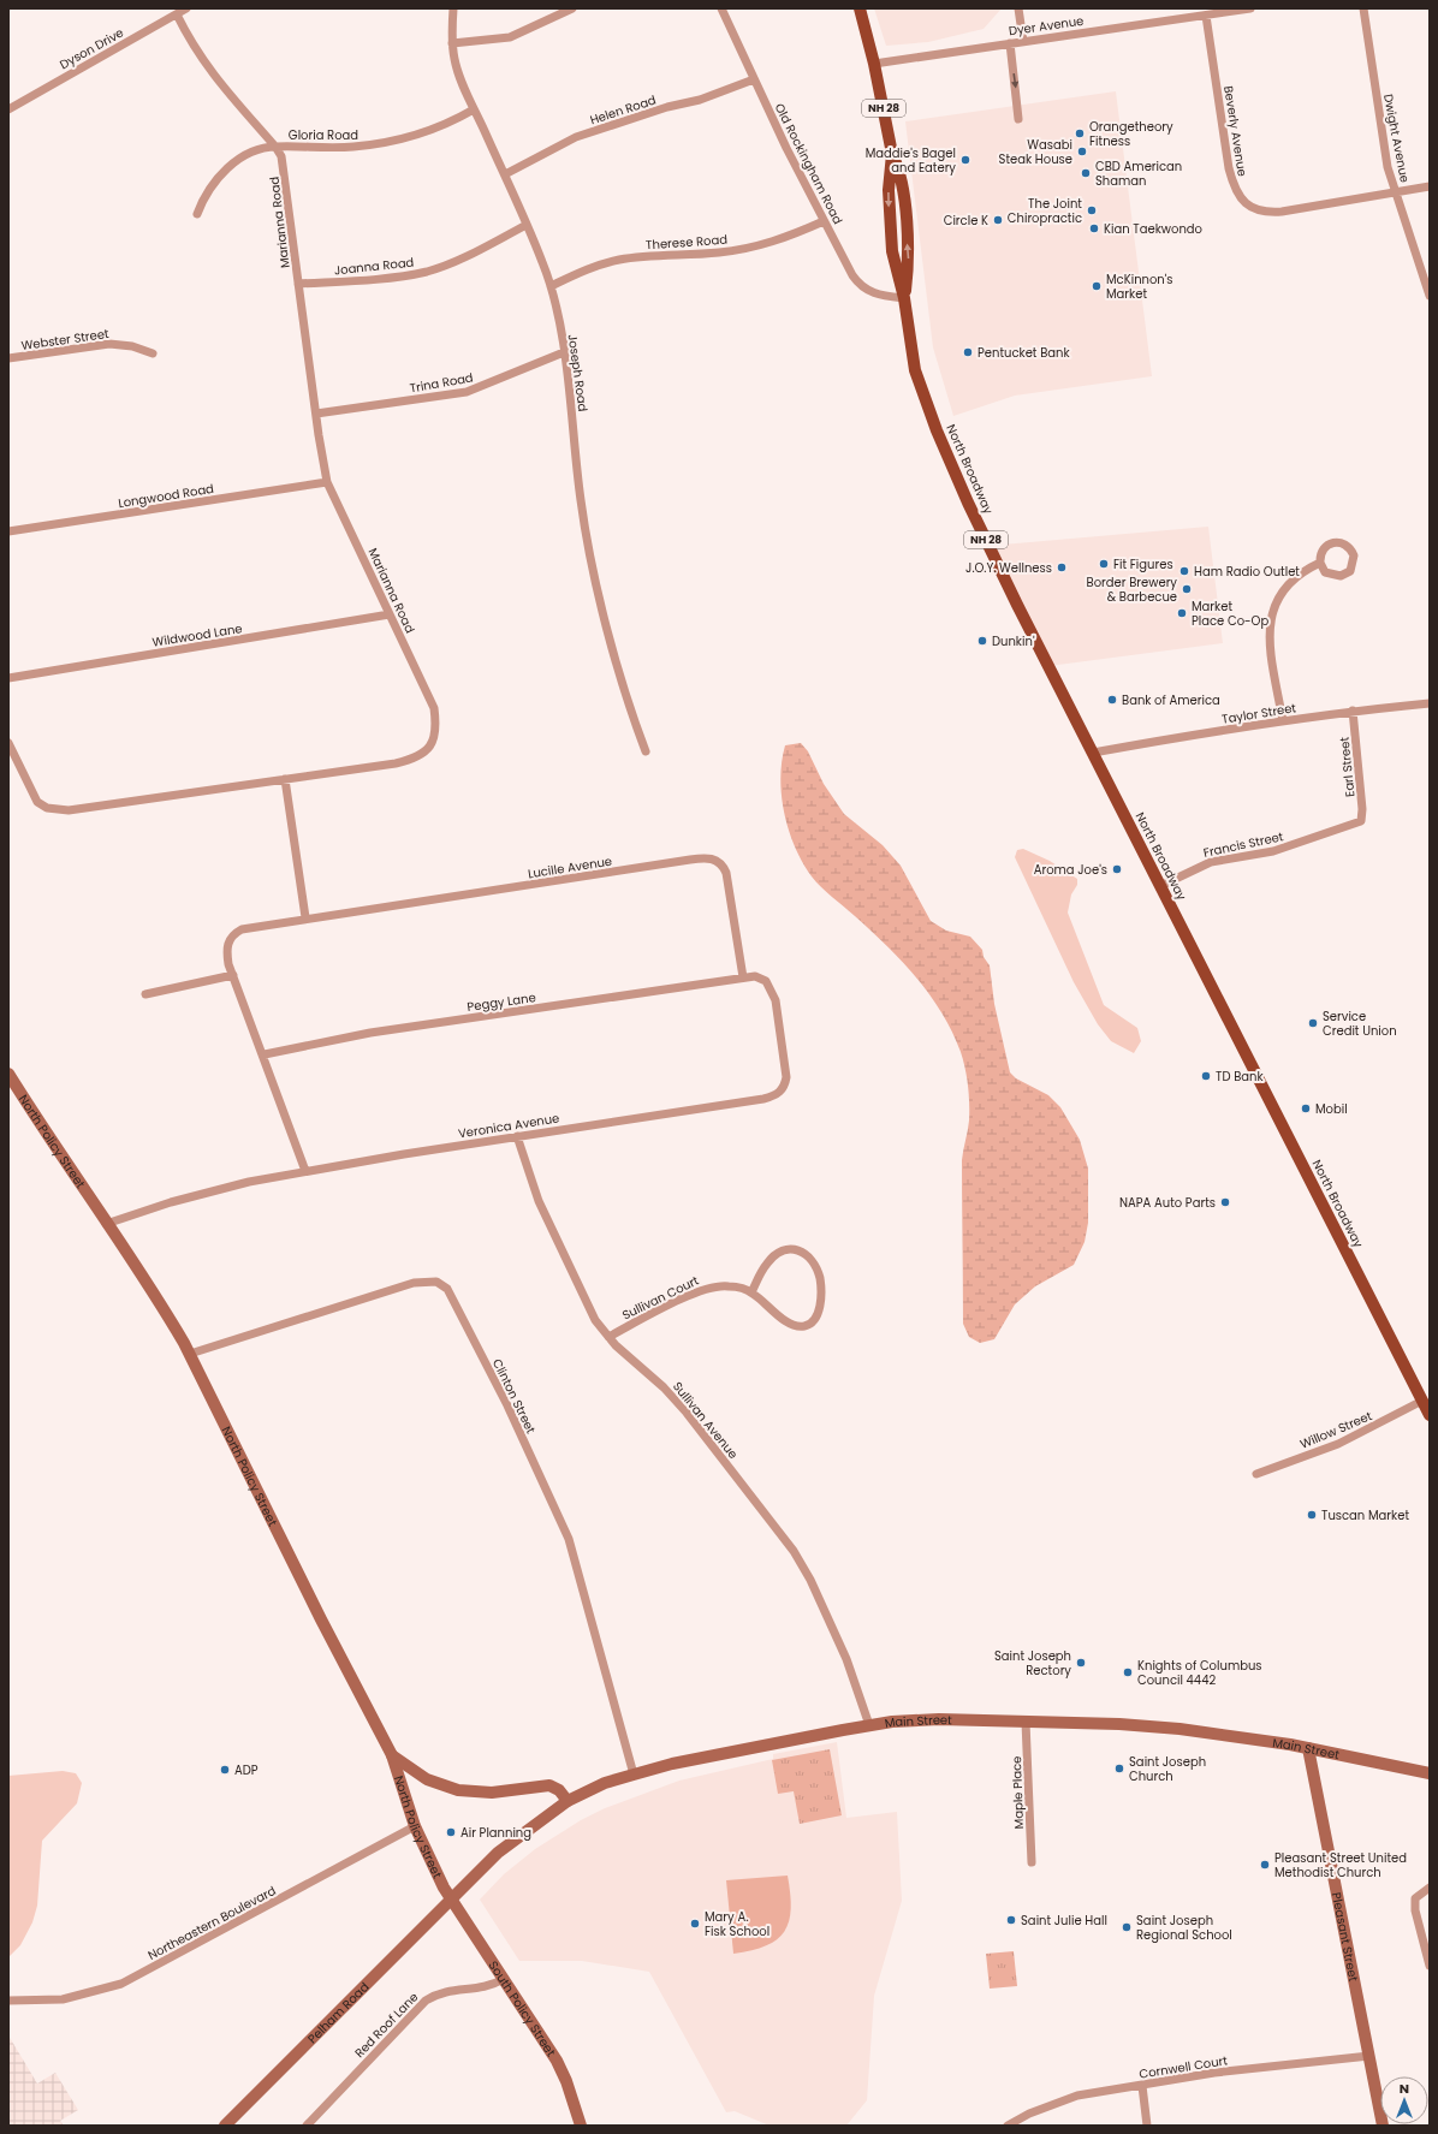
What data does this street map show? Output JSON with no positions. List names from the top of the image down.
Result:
{
  "streets": {
    "main road": [
      "NH 28",
      "North Broadway",
      "North Policy Street",
      "Main Street",
      "Pleasant Street",
      "South Policy Street",
      "Pelham Road"
    ],
    "street": [
      "Dyer Avenue",
      "Dyson Drive",
      "Helen Road",
      "Beverly Avenue",
      "Gloria Road",
      "Dwight Avenue",
      "Old Rockingham Road",
      "Marianna Road",
      "Therese Road",
      "Joanna Road",
      "Webster Street",
      "Joseph Road",
      "Trina Road",
      "Longwood Road",
      "Wildwood Lane",
      "Taylor Street",
      "Earl Street",
      "Francis Street",
      "Lucille Avenue",
      "Peggy Lane",
      "Veronica Avenue",
      "Sullivan Court",
      "Clinton Street",
      "Sullivan Avenue",
      "Willow Street",
      "Maple Place",
      "Northeastern Boulevard",
      "Red Roof Lane",
      "Cornwell Court"
    ]
  },
  "crossings": [
    ["Dyer Avenue", "Beverly Avenue"],
    ["Dyer Avenue", "North Broadway"],
    ["Dyson Drive", "Marianna Road"],
    ["Helen Road", "Old Rockingham Road"],
    ["Helen Road", "Joseph Road"],
    ["Beverly Avenue", "Dwight Avenue"],
    ["Gloria Road", "Marianna Road"],
    ["Gloria Road", "Joseph Road"],
    ["Old Rockingham Road", "Therese Road"],
    ["Old Rockingham Road", "North Broadway"],
    ["Marianna Road", "Joanna Road"],
    ["Marianna Road", "Trina Road"],
    ["Marianna Road", "Longwood Road"],
    ["Marianna Road", "Wildwood Lane"],
    ["Therese Road", "Joseph Road"],
    ["Joanna Road", "Joseph Road"],
    ["Joseph Road", "Trina Road"],
    ["North Broadway", "Taylor Street"],
    ["North Broadway", "Francis Street"],
    ["North Broadway", "Willow Street"],
    ["Taylor Street", "Earl Street"],
    ["Earl Street", "Francis Street"],
    ["Lucille Avenue", "Peggy Lane"],
    ["Lucille Avenue", "Veronica Avenue"],
    ["Peggy Lane", "Veronica Avenue"],
    ["Veronica Avenue", "North Policy Street"],
    ["Veronica Avenue", "Sullivan Avenue"],
    ["North Policy Street", "Clinton Street"],
    ["North Policy Street", "Main Street"],
    ["North Policy Street", "Northeastern Boulevard"],
    ["North Policy Street", "South Policy Street"],
    ["North Policy Street", "Pelham Road"],
    ["Sullivan Court", "Sullivan Avenue"],
    ["Clinton Street", "Main Street"],
    ["Sullivan Avenue", "Main Street"],
    ["Main Street", "Maple Place"],
    ["Main Street", "Pleasant Street"],
    ["Main Street", "South Policy Street"],
    ["Main Street", "Pelham Road"],
    ["Pleasant Street", "Cornwell Court"],
    ["South Policy Street", "Pelham Road"],
    ["South Policy Street", "Red Roof Lane"]
  ],
  "places": [
    "Orangetheory Fitness",
    "Wasabi Steak House",
    "Maddie's Bagel and Eatery",
    "CBD American Shaman",
    "The Joint Chiropractic",
    "Circle K",
    "Kian Taekwondo",
    "McKinnon's Market",
    "Pentucket Bank",
    "Fit Figures",
    "J.O.Y. Wellness",
    "Ham Radio Outlet",
    "Border Brewery & Barbecue",
    "Market Place Co-Op",
    "Dunkin'",
    "Bank of America",
    "Aroma Joe's",
    "Service Credit Union",
    "TD Bank",
    "Mobil",
    "NAPA Auto Parts",
    "Tuscan Market",
    "Saint Joseph Rectory",
    "Knights of Columbus Council 4442",
    "Saint Joseph Church",
    "ADP",
    "Air Planning",
    "Pleasant Street United Methodist Church",
    "Saint Julie Hall",
    "Mary A. Fisk School",
    "Saint Joseph Regional School"
  ],
  "north": "top"
}
